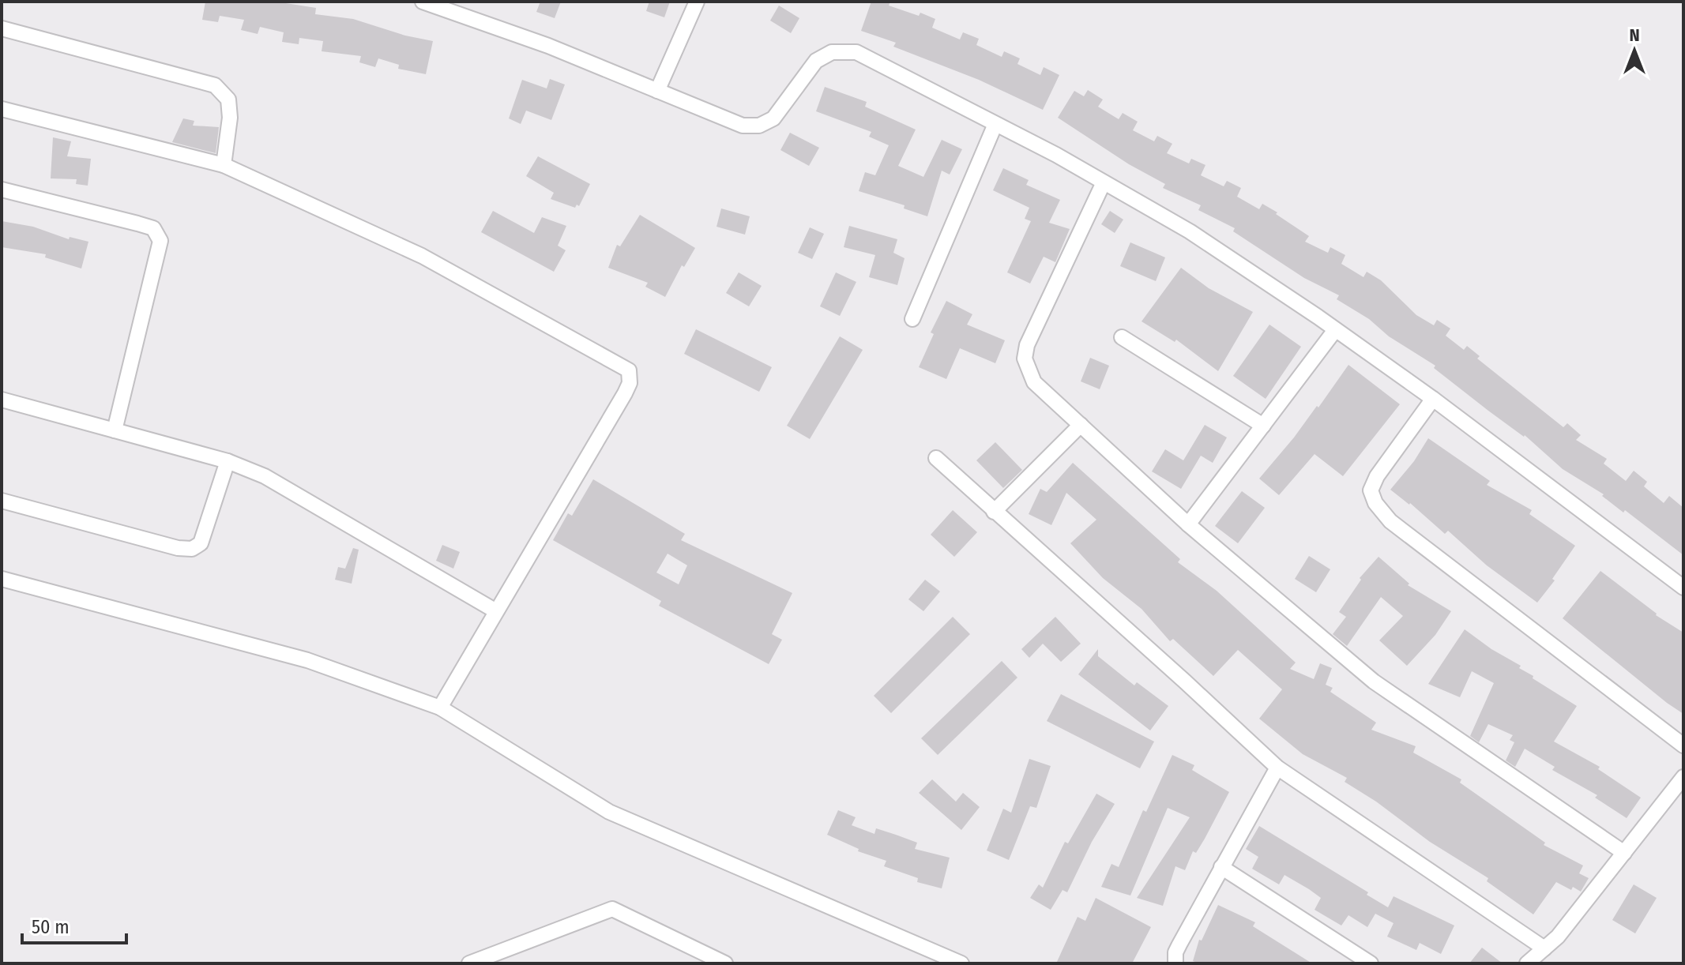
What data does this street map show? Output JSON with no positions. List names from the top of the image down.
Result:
{
  "scale_bar": "50 m",
  "north": "top"
}
